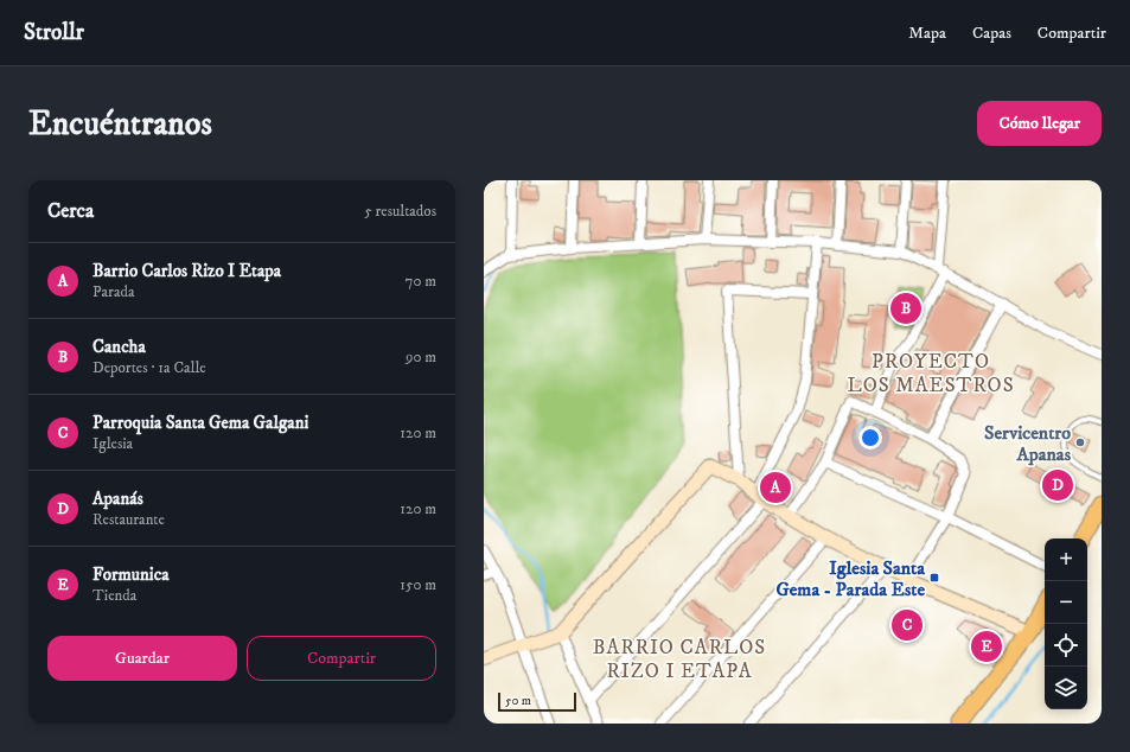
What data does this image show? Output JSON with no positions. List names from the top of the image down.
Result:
{
  "districts": ["PROYECTO LOS MAESTROS", "BARRIO CARLOS RIZO I ETAPA"],
  "places": {
    "other": ["Servicentro Apanas"],
    "transit": ["Iglesia Santa Gema - Parada Este"]
  },
  "scale_bar": "50 m",
  "page": {
    "header": "Strollr",
    "nav": ["Mapa", "Capas", "Compartir"],
    "buttons": [
      "Cómo llegar",
      ["Guardar", "Compartir"]
    ],
    "title": "Encuéntranos",
    "heading": ["Cerca", "5 resultados"],
    "list": [
      {
        "mark": "A",
        "name": "Barrio Carlos Rizo I Etapa",
        "note": "Parada",
        "value": "70 m"
      },
      {
        "mark": "B",
        "name": "Cancha",
        "note": "Deportes · 1a Calle",
        "value": "90 m"
      },
      {
        "mark": "C",
        "name": "Parroquia Santa Gema Galgani",
        "note": "Iglesia",
        "value": "120 m"
      },
      {
        "mark": "D",
        "name": "Apanás",
        "note": "Restaurante",
        "value": "120 m"
      },
      {
        "mark": "E",
        "name": "Formunica",
        "note": "Tienda",
        "value": "150 m"
      }
    ],
    "pins": [
      "B",
      "D",
      "A",
      "C",
      "E"
    ],
    "map_buttons": ["+", "−"],
    "scale": "50 m"
  }
}
